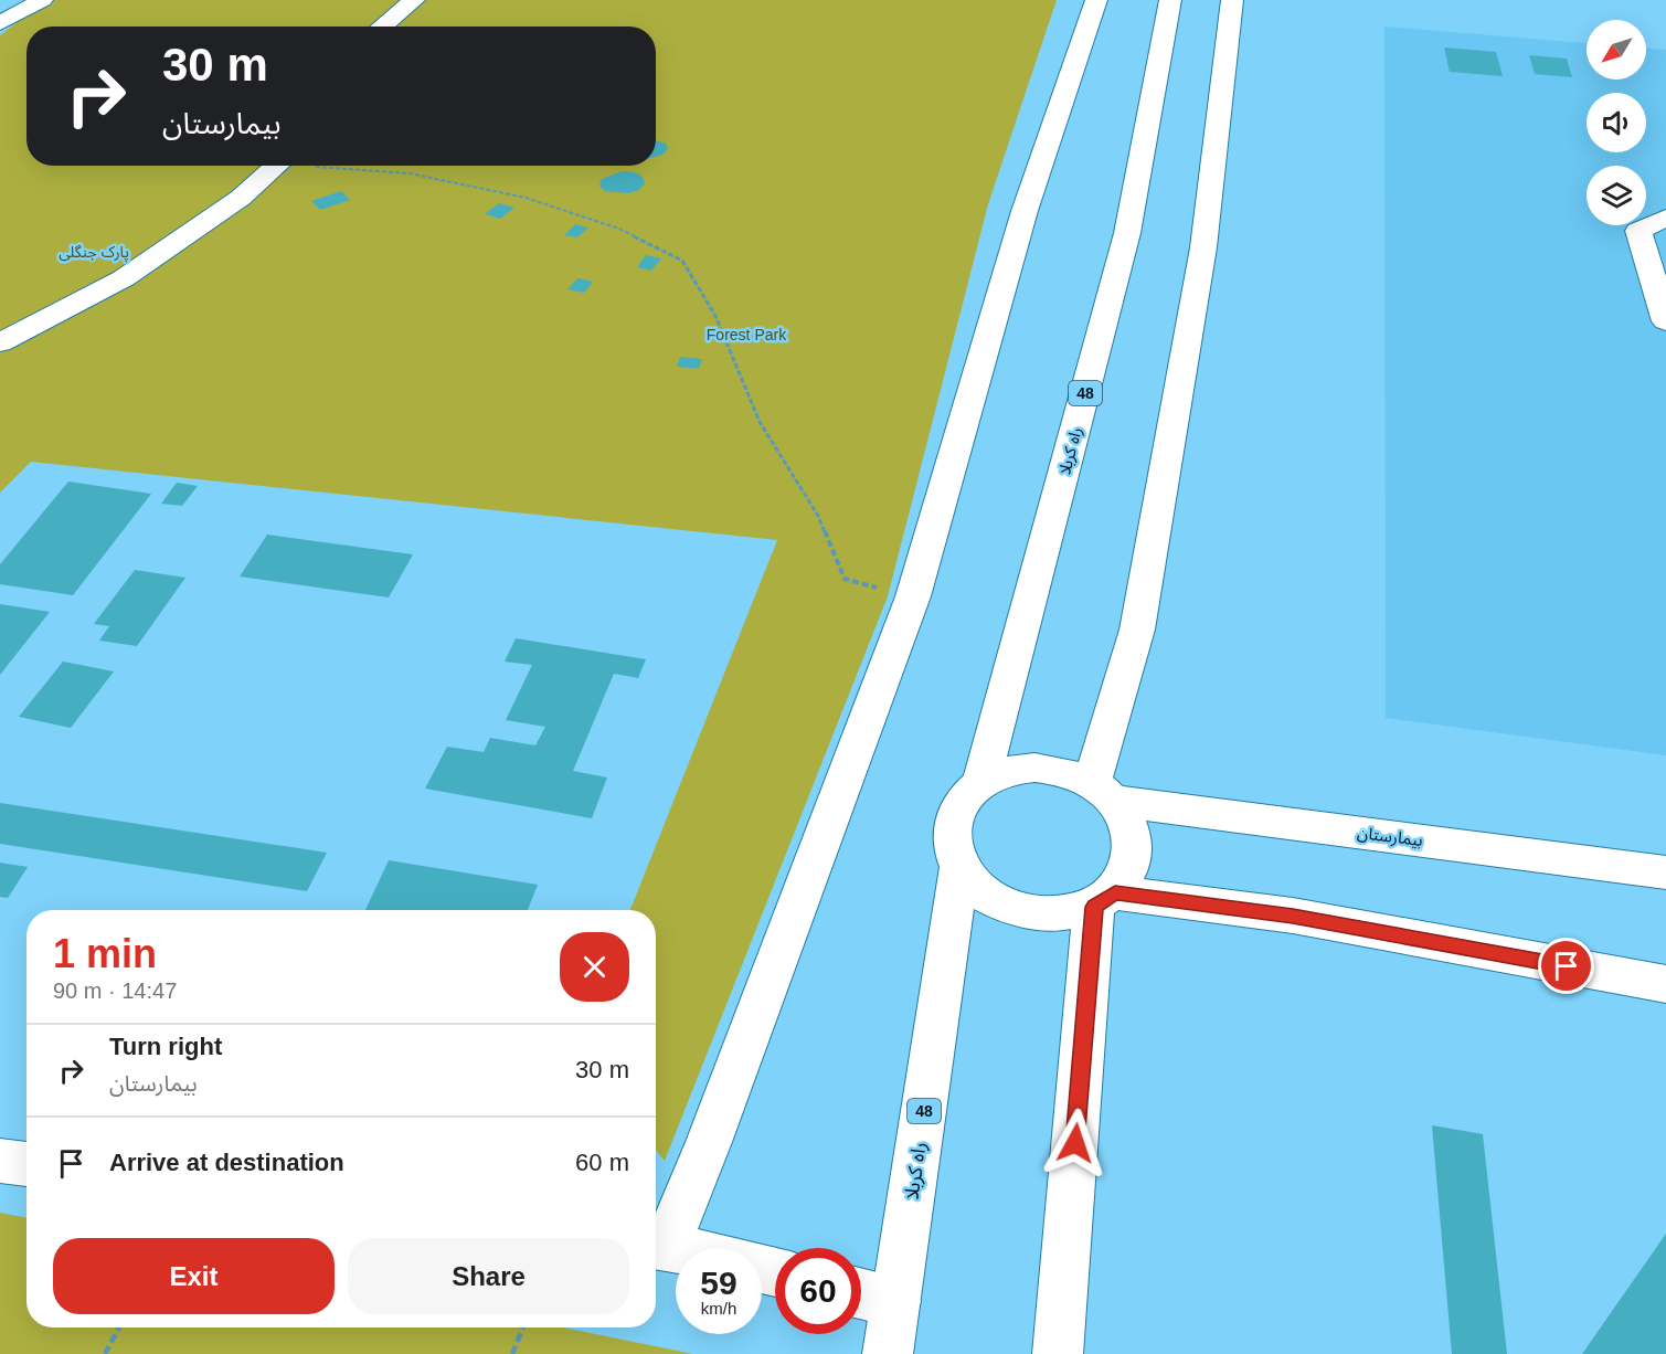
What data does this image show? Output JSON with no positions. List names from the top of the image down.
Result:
{
  "streets": {
    "main road": ["48", "راه کربلا", "بیمارستان"]
  },
  "crossings": [
    ["48", "راه کربلا"],
    ["48", "بیمارستان"],
    ["راه کربلا", "بیمارستان"]
  ],
  "parks": ["پارک جنگلی", "Forest Park"],
  "north": "bottom left",
  "page": {
    "turn": ["30 m", "بیمارستان"],
    "heading": ["1 min", "90 m · 14:47"],
    "list": [
      {
        "name": "Turn right",
        "note": "بیمارستان",
        "value": "30 m"
      },
      {
        "name": "Arrive at destination",
        "value": "60 m"
      }
    ],
    "buttons": ["Exit", "Share"],
    "speed": "59 km/h",
    "limit": "60"
  }
}
